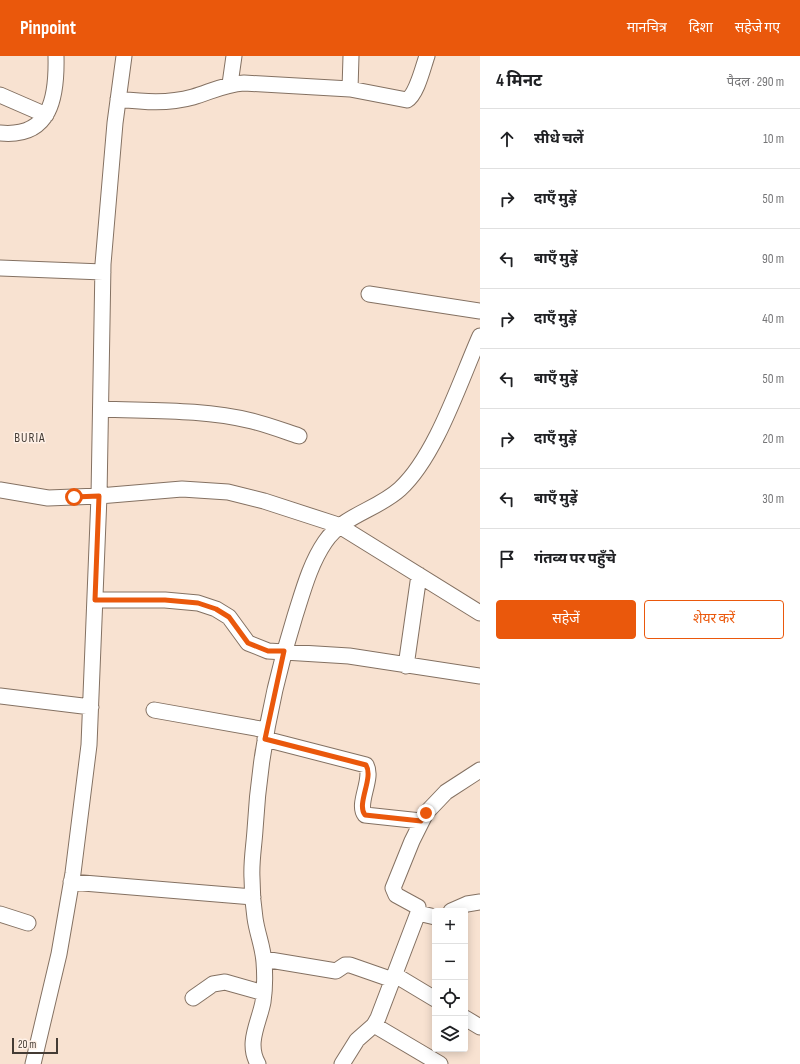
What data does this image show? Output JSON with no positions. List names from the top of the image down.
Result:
{
  "districts": ["BURIA"],
  "scale_bar": "20 m",
  "page": {
    "header": "Pinpoint",
    "nav": ["मानचित्र", "दिशा", "सहेजे गए"],
    "heading": ["4 मिनट", "पैदल · 290 m"],
    "list": [
      ["सीधे चलें", "10 m"],
      ["दाएँ मुड़ें", "50 m"],
      ["बाएँ मुड़ें", "90 m"],
      ["दाएँ मुड़ें", "40 m"],
      ["बाएँ मुड़ें", "50 m"],
      ["दाएँ मुड़ें", "20 m"],
      ["बाएँ मुड़ें", "30 m"],
      "गंतव्य पर पहुँचे"
    ],
    "buttons": ["सहेजें", "शेयर करें"],
    "map_buttons": ["+", "−"],
    "scale": "20 m"
  }
}
